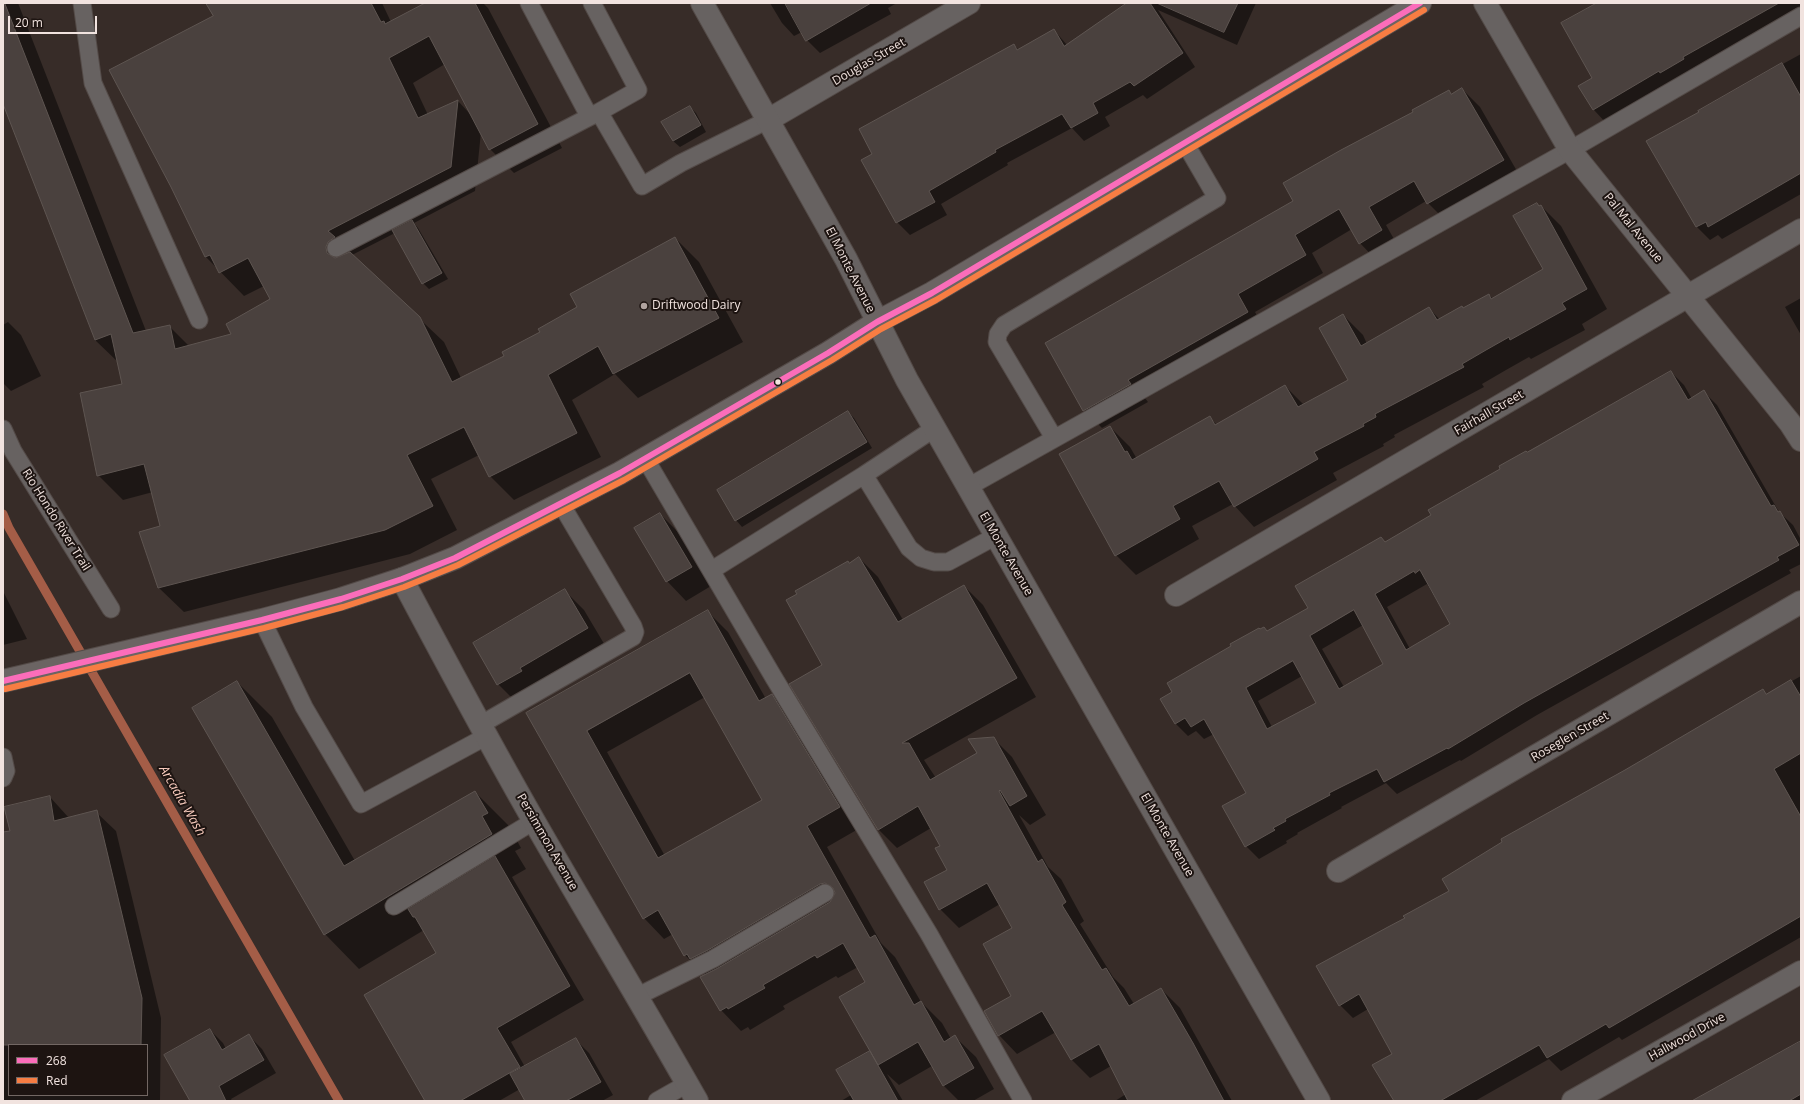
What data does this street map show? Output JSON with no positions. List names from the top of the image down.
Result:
{
  "streets": {
    "street": [
      "Douglas Street",
      "Pal Mal Avenue",
      "El Monte Avenue",
      "Fairhall Street",
      "Roseglen Street",
      "Persimmon Avenue",
      "Hallwood Drive"
    ],
    "lane": ["Rio Hondo River Trail"]
  },
  "crossings": [
    ["Douglas Street", "El Monte Avenue"],
    ["Pal Mal Avenue", "Fairhall Street"]
  ],
  "water": ["Arcadia Wash"],
  "places": ["Driftwood Dairy"],
  "lines": ["transit line 268", "transit line Red"],
  "legend": ["268", "Red"],
  "scale_bar": "20 m"
}
